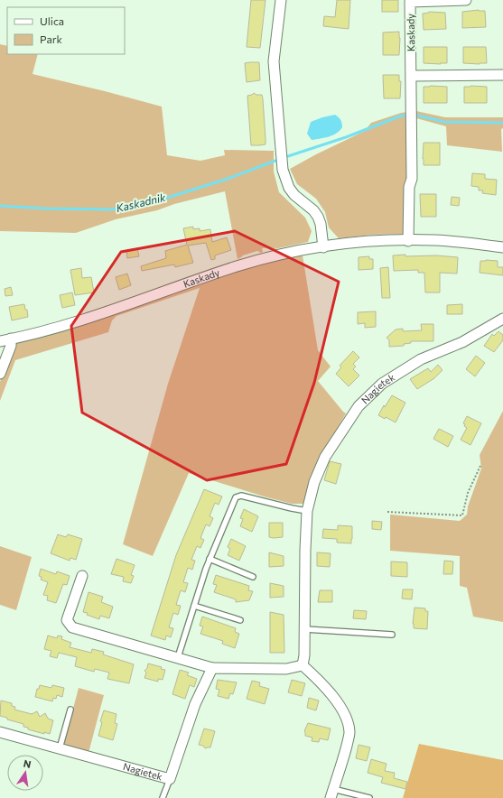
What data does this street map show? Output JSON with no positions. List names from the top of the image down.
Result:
{
  "streets": {
    "street": ["Kaskady", "Nagietek"]
  },
  "water": ["Kaskadnik"],
  "legend": ["Ulica", "Park"],
  "north": "top"
}
